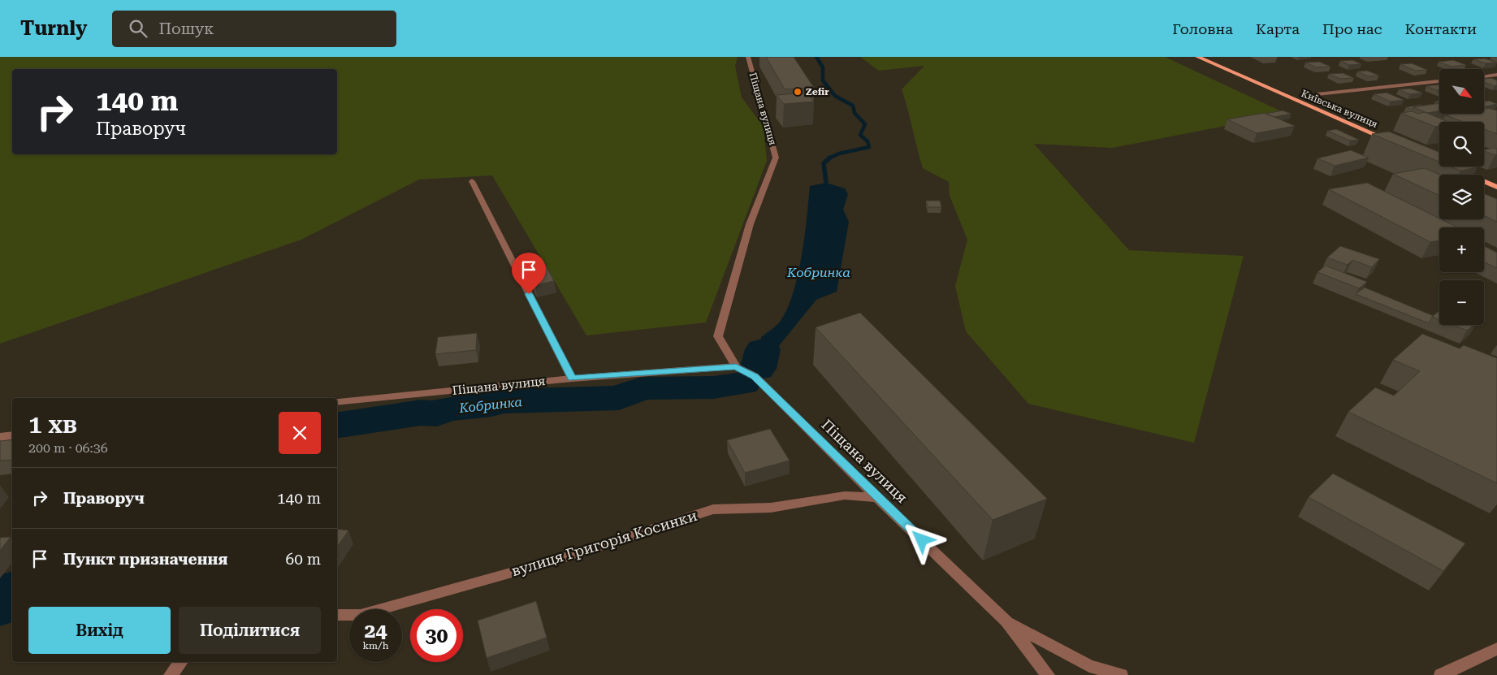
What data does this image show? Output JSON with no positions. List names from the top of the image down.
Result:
{
  "streets": {
    "main road": ["Київська вулиця"],
    "street": ["Піщана вулиця", "вулиця Григорія Косинки"]
  },
  "crossings": [
    ["Піщана вулиця", "вулиця Григорія Косинки"]
  ],
  "water": ["Кобринка"],
  "places": ["Zefir"],
  "north": "bottom right",
  "page": {
    "header": "Turnly",
    "search": "Пошук",
    "nav": [
      "Головна",
      "Карта",
      "Про нас",
      "Контакти"
    ],
    "map_buttons": ["+", "−"],
    "turn": ["140 m", "Праворуч"],
    "heading": ["1 хв", "200 m · 06:36"],
    "list": [
      {
        "name": "Праворуч",
        "value": "140 m"
      },
      {
        "name": "Пункт призначення",
        "value": "60 m"
      }
    ],
    "buttons": ["Вихід", "Поділитися"],
    "speed": "24 km/h",
    "limit": "30"
  }
}
